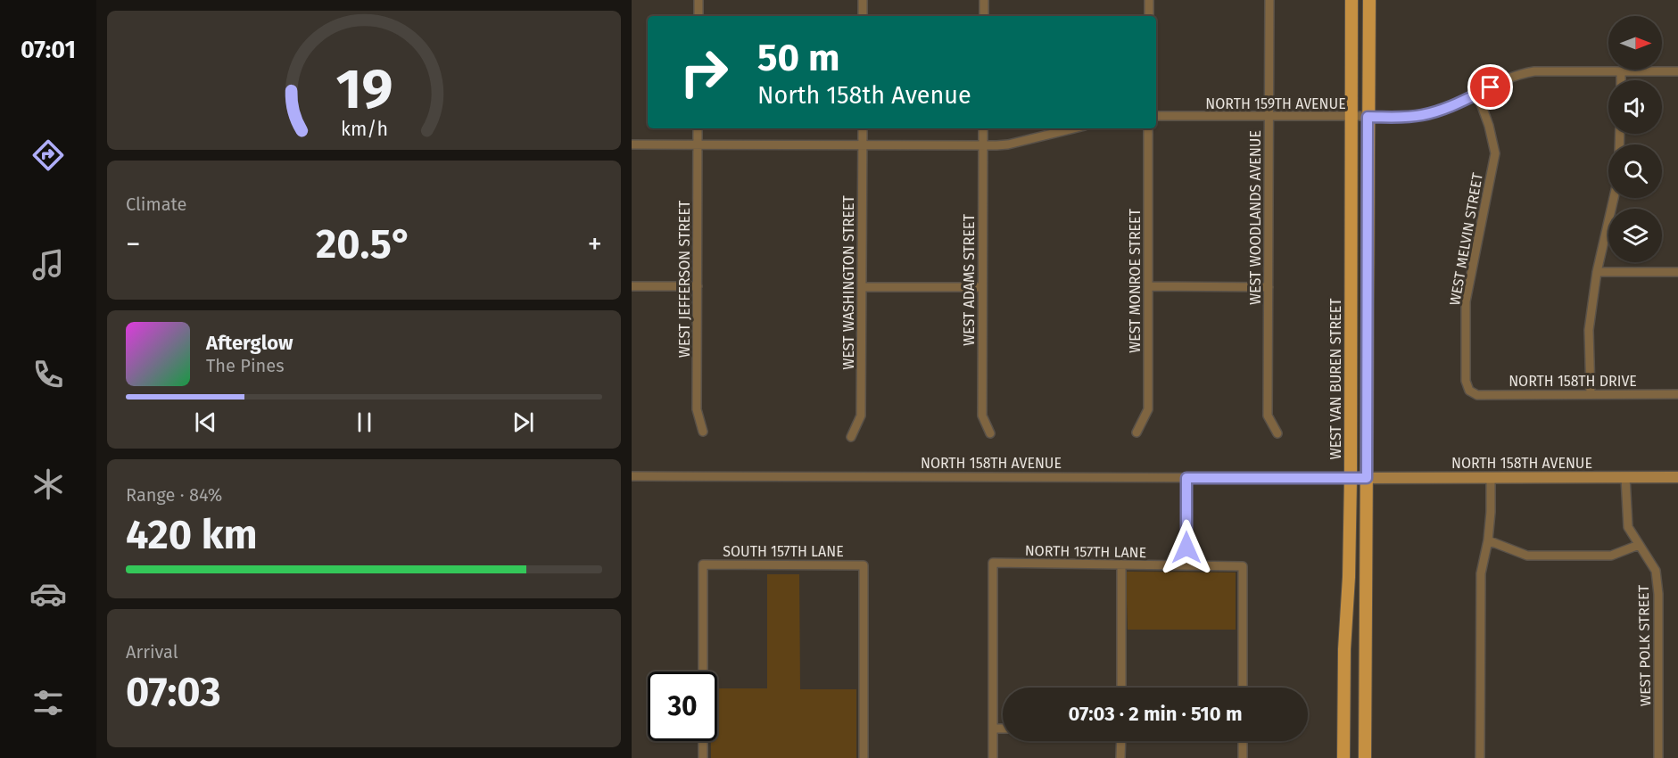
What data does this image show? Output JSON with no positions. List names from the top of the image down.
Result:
{
  "streets": {
    "main road": ["WEST VAN BUREN STREET"],
    "street": [
      "NORTH 159TH AVENUE",
      "WEST WOODLANDS AVENUE",
      "WEST MELVIN STREET",
      "WEST JEFFERSON STREET",
      "WEST ADAMS STREET",
      "WEST MONROE STREET",
      "WEST WASHINGTON STREET",
      "NORTH 158TH DRIVE",
      "NORTH 158TH AVENUE",
      "SOUTH 157TH LANE",
      "NORTH 157TH LANE",
      "WEST POLK STREET"
    ]
  },
  "crossings": [
    ["NORTH 159TH AVENUE", "WEST WOODLANDS AVENUE"],
    ["NORTH 159TH AVENUE", "WEST MELVIN STREET"],
    ["NORTH 159TH AVENUE", "WEST VAN BUREN STREET"],
    ["WEST MELVIN STREET", "NORTH 158TH DRIVE"],
    ["WEST VAN BUREN STREET", "NORTH 158TH AVENUE"],
    ["NORTH 158TH AVENUE", "WEST POLK STREET"]
  ],
  "north": "right",
  "page": {
    "tabs": "07:01",
    "turn": ["50 m", "North 158th Avenue"],
    "tile": [
      "Climate",
      ["Range · 84%", "420 km"],
      ["Arrival", "07:03"]
    ],
    "heat": ["−", "20.5°", "+"],
    "song": ["Afterglow", "The Pines"],
    "limit": "30",
    "trip": "07:03 · 2 min · 510 m",
    "gauge": ["19", "km/h"]
  }
}
